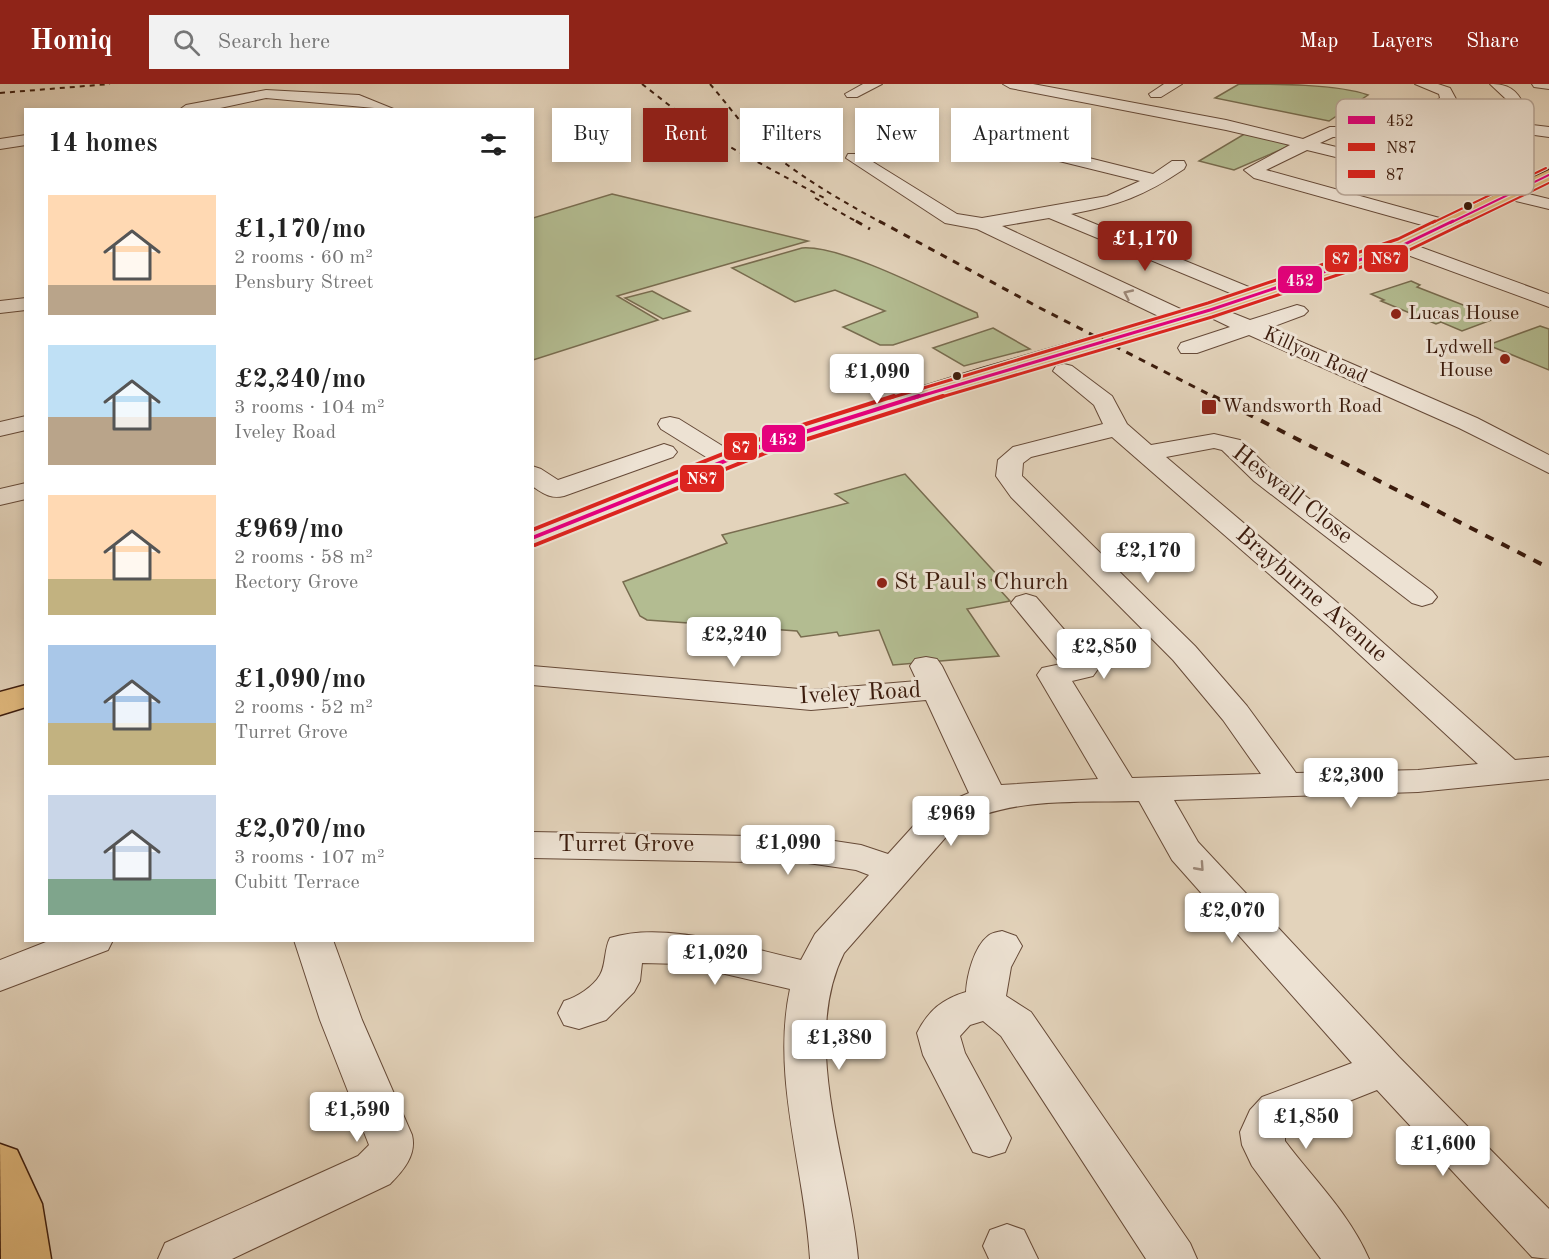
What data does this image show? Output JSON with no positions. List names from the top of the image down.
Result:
{
  "streets": {
    "street": [
      "Killyon Road",
      "Heswall Close",
      "Brayburne Avenue",
      "Iveley Road",
      "Turret Grove"
    ]
  },
  "crossings": [
    ["Heswall Close", "Brayburne Avenue"]
  ],
  "places": {
    "other": ["Lucas House", "Lydwell House", "St Paul's Church"],
    "transit": ["Wandsworth Road"]
  },
  "lines": ["transit line 87", "transit line 452", "transit line N87"],
  "legend": ["452", "N87", "87"],
  "page": {
    "header": "Homiq",
    "search": "Search here",
    "nav": ["Map", "Layers", "Share"],
    "chip": [
      "Buy",
      "Rent",
      "Filters",
      "New",
      "Apartment"
    ],
    "heading": "14 homes",
    "list": [
      {
        "name": "£1,170/mo",
        "note": "2 rooms · 60 m² · Pensbury Street"
      },
      {
        "name": "£2,240/mo",
        "note": "3 rooms · 104 m² · Iveley Road"
      },
      {
        "name": "£969/mo",
        "note": "2 rooms · 58 m² · Rectory Grove"
      },
      {
        "name": "£1,090/mo",
        "note": "2 rooms · 52 m² · Turret Grove"
      },
      {
        "name": "£2,070/mo",
        "note": "3 rooms · 107 m² · Cubitt Terrace"
      }
    ],
    "price": [
      "£1,170",
      "£1,090",
      "£2,170",
      "£2,240",
      "£2,850",
      "£2,300",
      "£969",
      "£1,090",
      "£2,070",
      "£1,020",
      "£1,380",
      "£1,590",
      "£1,850",
      "£1,600"
    ]
  }
}
